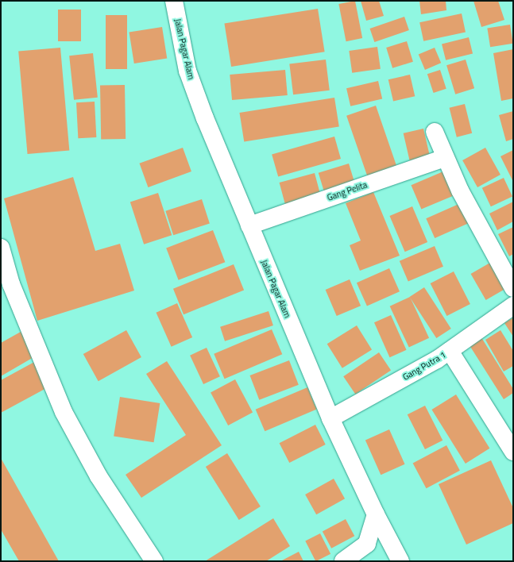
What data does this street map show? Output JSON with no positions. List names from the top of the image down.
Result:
{
  "streets": {
    "street": ["Jalan Pagar Alam", "Gang Pelita", "Gang Putra 1"]
  },
  "crossings": [
    ["Jalan Pagar Alam", "Gang Pelita"],
    ["Jalan Pagar Alam", "Gang Putra 1"]
  ]
}
